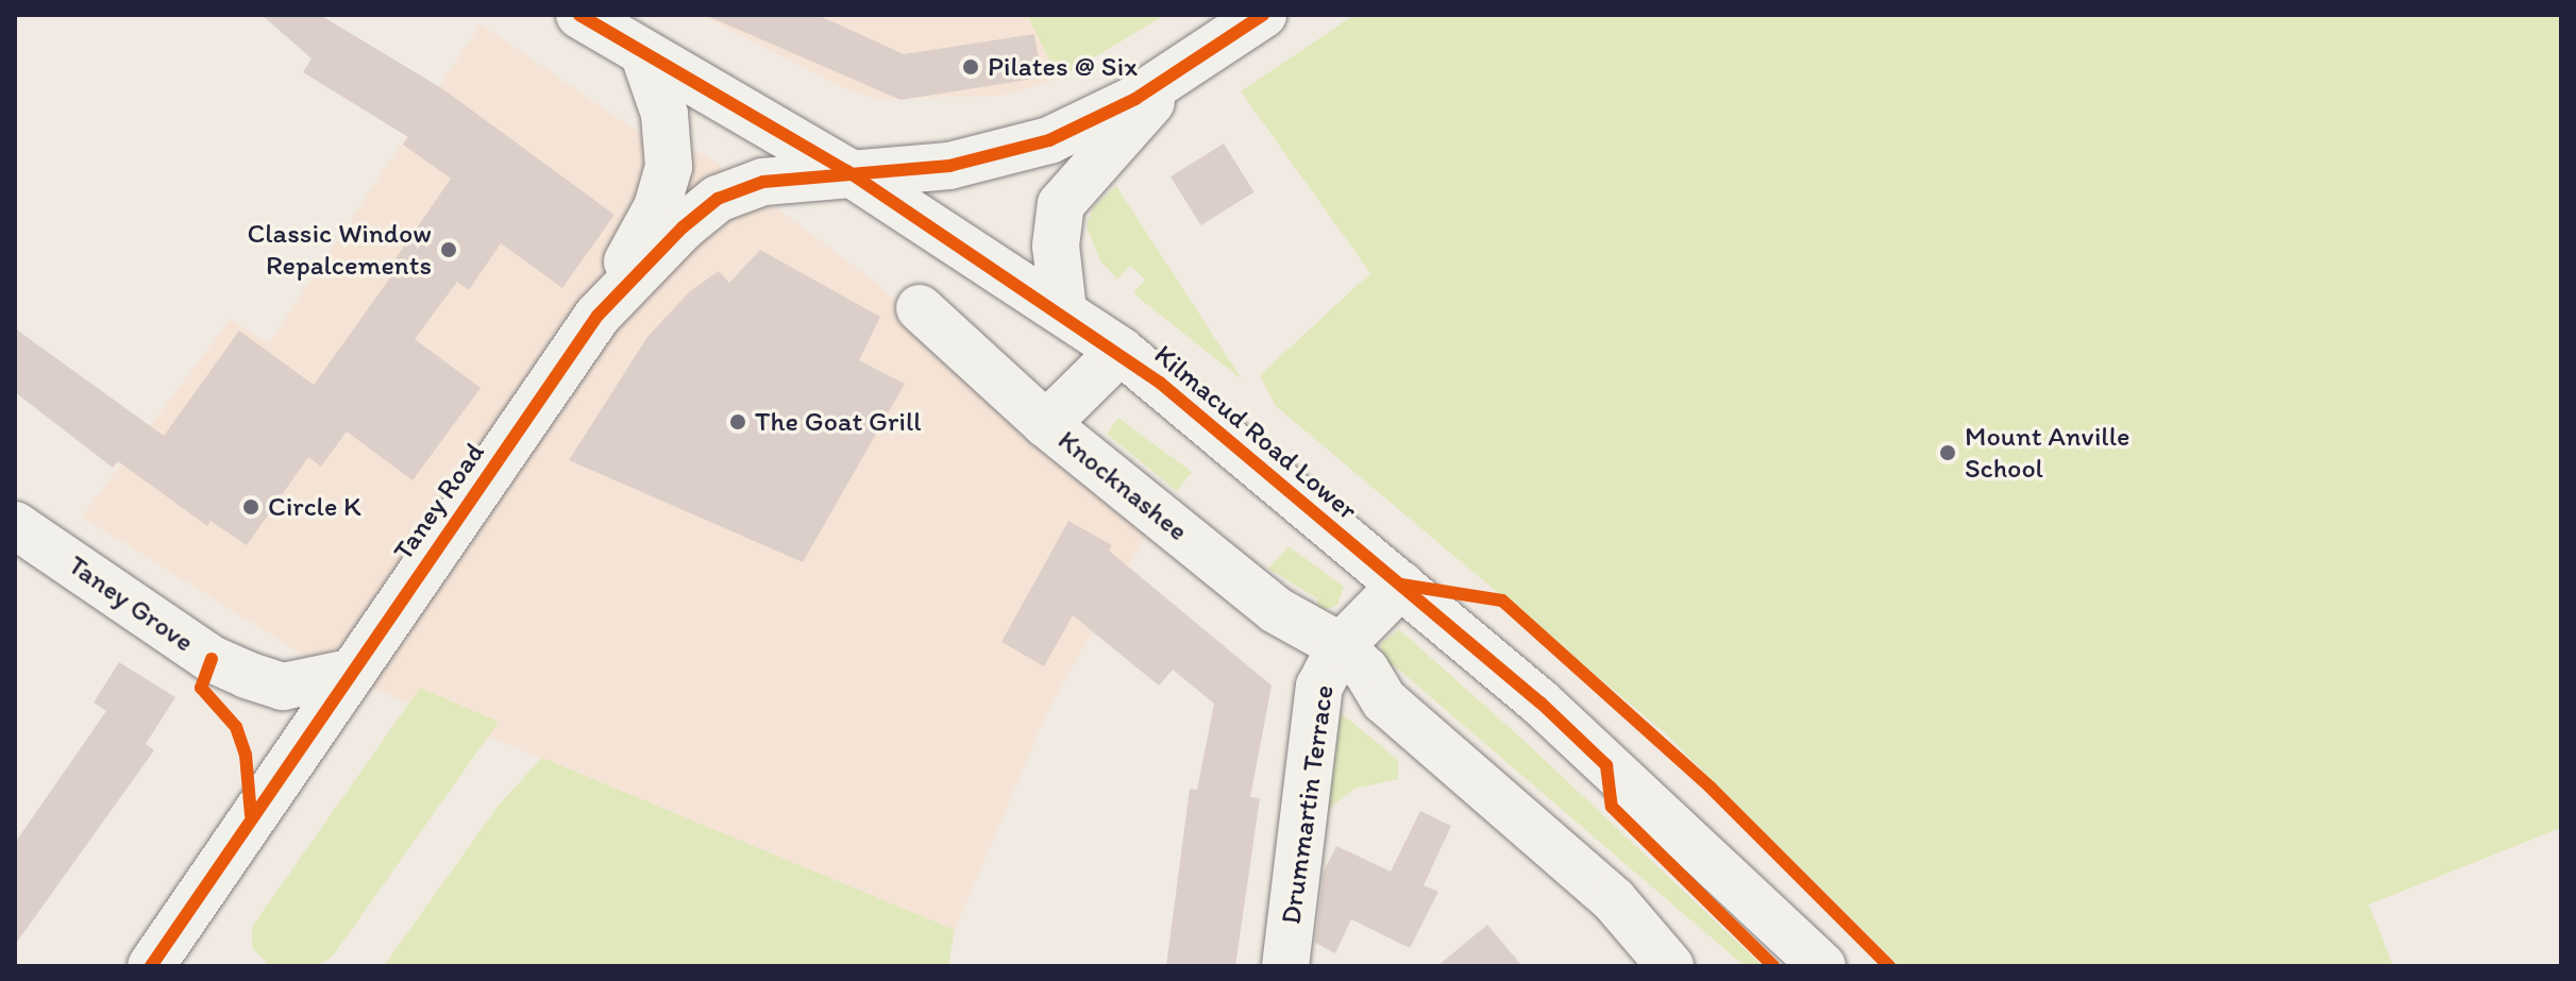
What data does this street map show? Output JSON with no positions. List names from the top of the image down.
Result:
{
  "streets": {
    "main road": [
      "Kilmacud Road Lower",
      "Knocknashee",
      "Taney Road",
      "Taney Grove",
      "Drummartin Terrace"
    ]
  },
  "crossings": [
    ["Kilmacud Road Lower", "Taney Road"],
    ["Knocknashee", "Drummartin Terrace"],
    ["Taney Road", "Taney Grove"]
  ],
  "places": [
    "Pilates @ Six",
    "Classic Window Repalcements",
    "The Goat Grill",
    "Mount Anville School",
    "Circle K"
  ]
}
